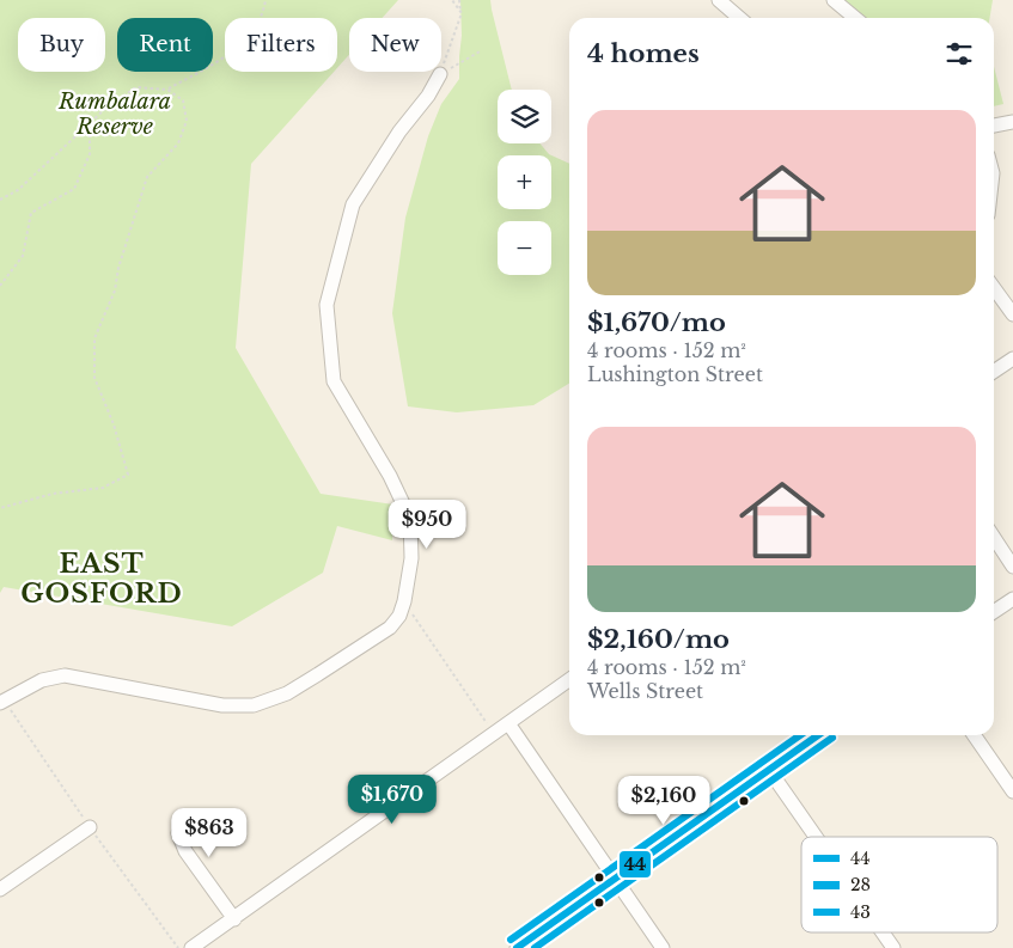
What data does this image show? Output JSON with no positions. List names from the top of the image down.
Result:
{
  "districts": ["EAST GOSFORD"],
  "parks": ["Rumbalara Reserve"],
  "lines": ["transit line 44", "transit line 43", "transit line 28"],
  "legend": ["44", "28", "43"],
  "page": {
    "chip": [
      "Buy",
      "Rent",
      "Filters",
      "New"
    ],
    "heading": "4 homes",
    "map_buttons": ["+", "−"],
    "list": [
      {
        "name": "$1,670/mo",
        "note": "4 rooms · 152 m² · Lushington Street"
      },
      {
        "name": "$2,160/mo",
        "note": "4 rooms · 152 m² · Wells Street"
      }
    ],
    "price": [
      "$950",
      "$1,670",
      "$2,160",
      "$863"
    ]
  }
}
